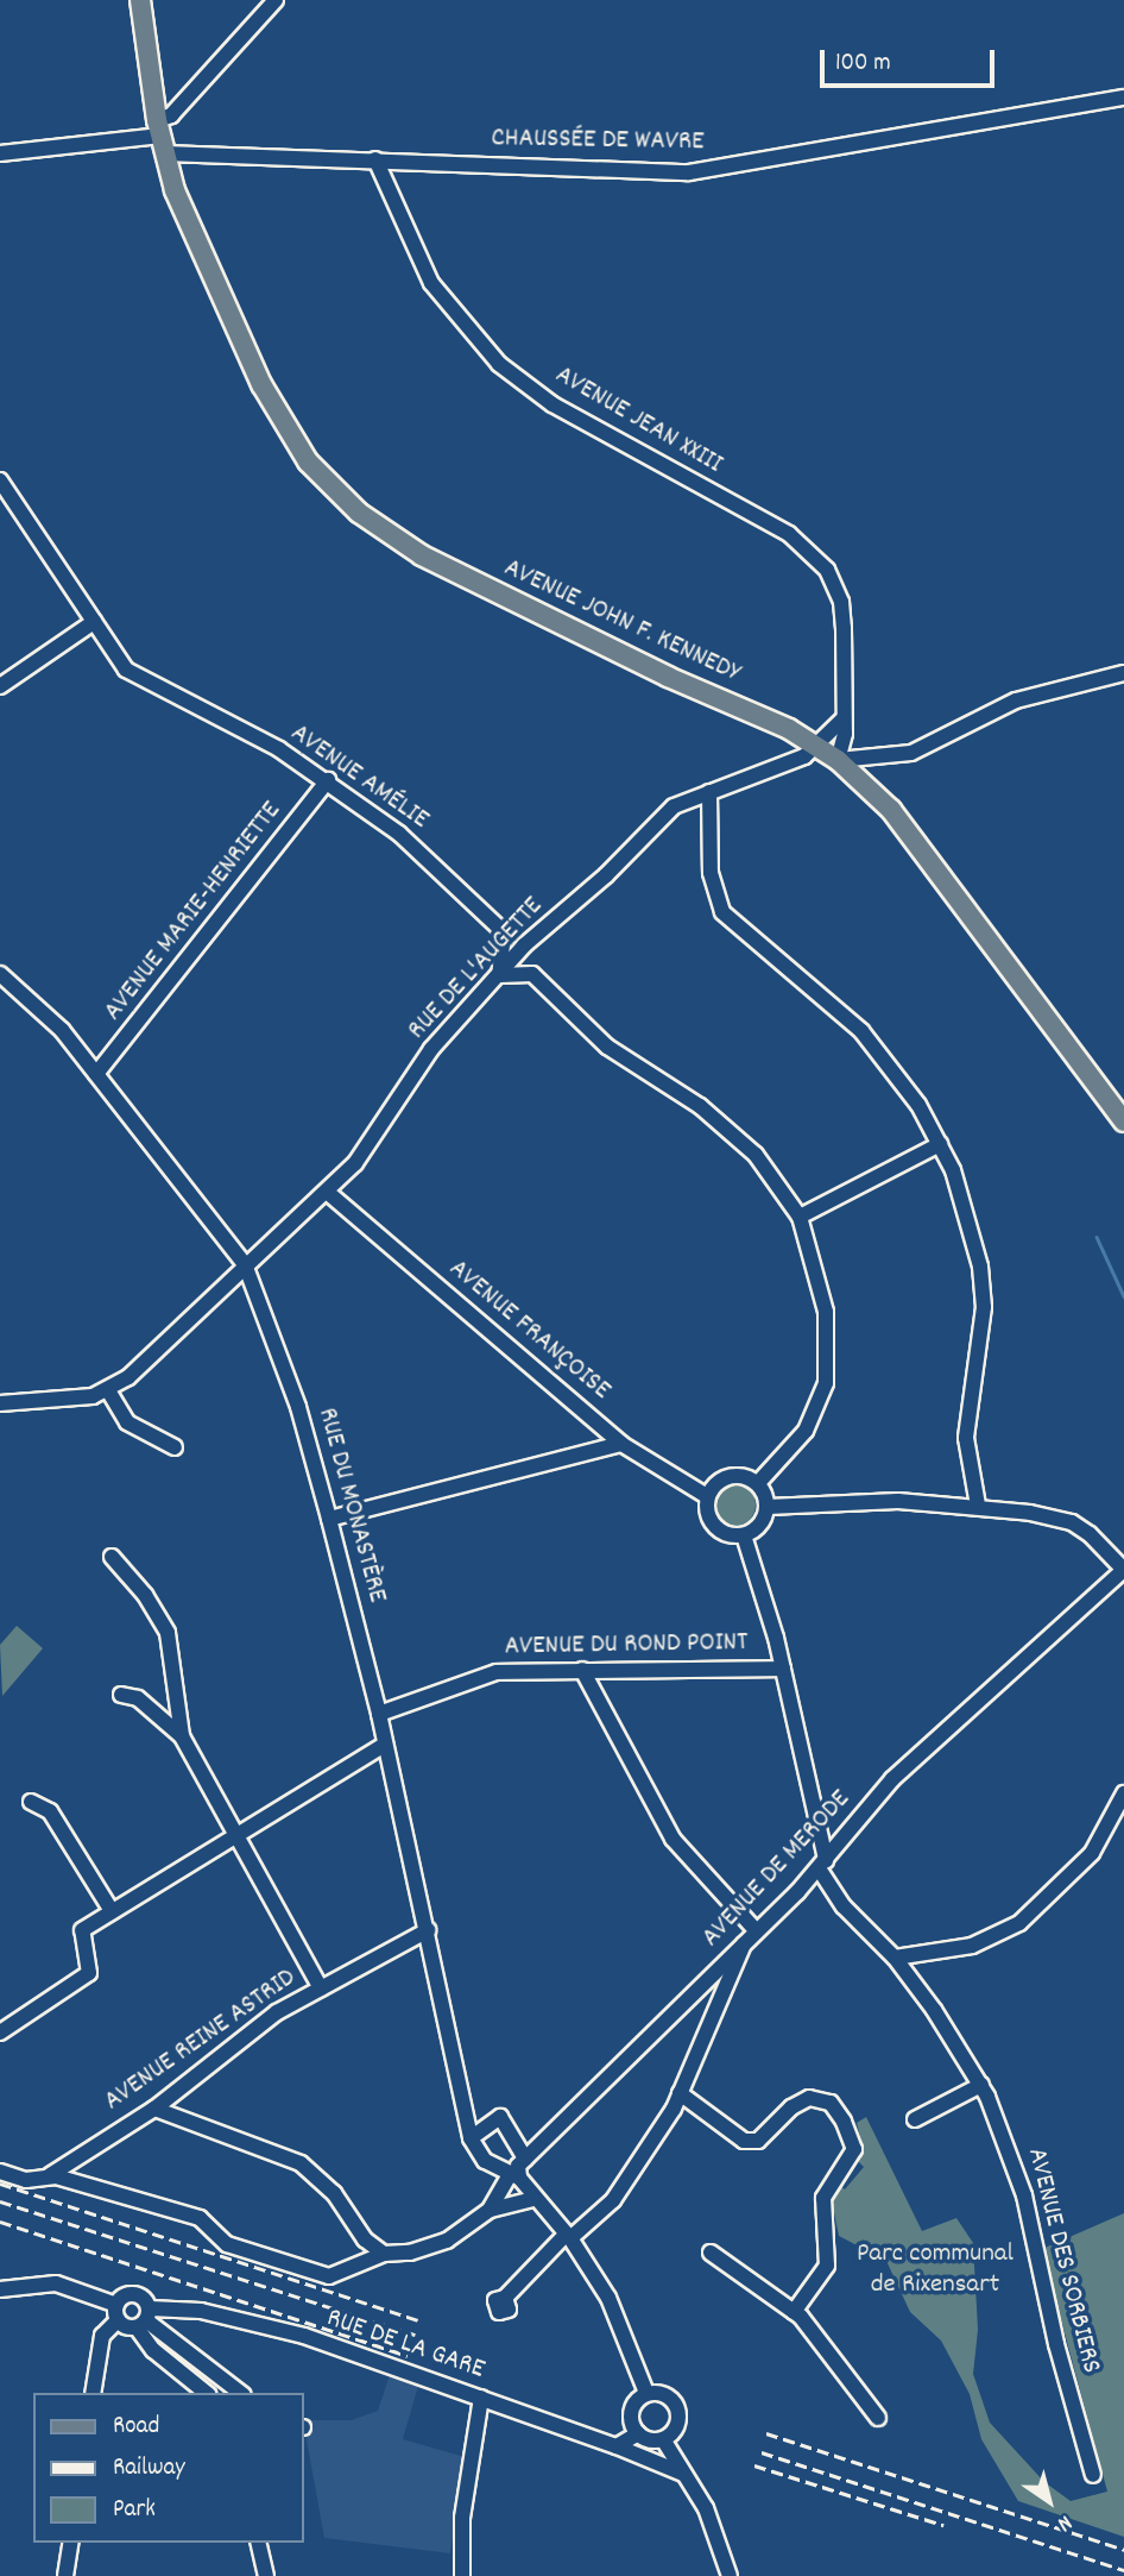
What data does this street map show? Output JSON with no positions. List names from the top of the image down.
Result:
{
  "streets": {
    "main road": ["AVENUE JOHN F. KENNEDY"],
    "street": [
      "CHAUSSÉE DE WAVRE",
      "AVENUE JEAN XXIII",
      "AVENUE AMÉLIE",
      "AVENUE MARIE-HENRIETTE",
      "RUE DE L'AUGETTE",
      "AVENUE FRANÇOISE",
      "RUE DU MONASTÈRE",
      "AVENUE DU ROND POINT",
      "AVENUE DE MERODE",
      "AVENUE REINE ASTRID",
      "AVENUE DES SORBIERS",
      "RUE DE LA GARE"
    ]
  },
  "crossings": [
    ["CHAUSSÉE DE WAVRE", "AVENUE JEAN XXIII"],
    ["CHAUSSÉE DE WAVRE", "AVENUE JOHN F. KENNEDY"],
    ["AVENUE JEAN XXIII", "AVENUE JOHN F. KENNEDY"],
    ["AVENUE JOHN F. KENNEDY", "RUE DE L'AUGETTE"],
    ["AVENUE AMÉLIE", "AVENUE MARIE-HENRIETTE"],
    ["AVENUE AMÉLIE", "RUE DE L'AUGETTE"],
    ["AVENUE MARIE-HENRIETTE", "RUE DU MONASTÈRE"],
    ["RUE DE L'AUGETTE", "AVENUE FRANÇOISE"],
    ["RUE DE L'AUGETTE", "RUE DU MONASTÈRE"],
    ["RUE DU MONASTÈRE", "AVENUE DU ROND POINT"],
    ["RUE DU MONASTÈRE", "AVENUE REINE ASTRID"],
    ["AVENUE DE MERODE", "AVENUE DES SORBIERS"]
  ],
  "parks": ["Parc communal de Rixensart"],
  "legend": ["Road", "Railway", "Park"],
  "scale_bar": "100 m",
  "north": "bottom right"
}
